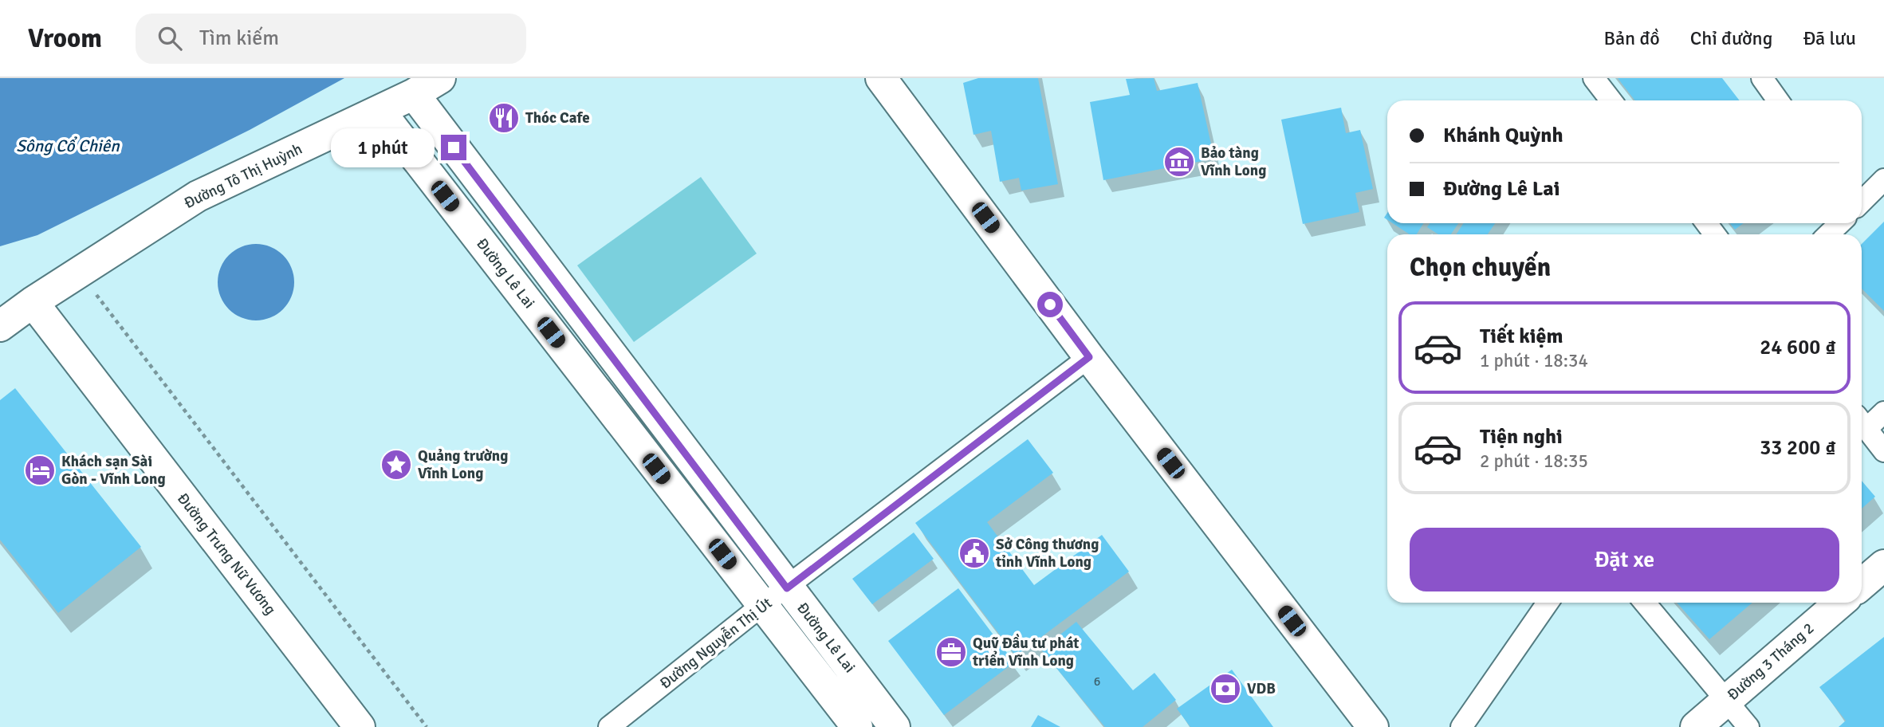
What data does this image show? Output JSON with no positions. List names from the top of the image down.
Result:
{
  "streets": {
    "street": [
      "Đường Tô Thị Huỳnh",
      "Đường Lê Lai",
      "Đường Trưng Nữ Vương",
      "Đường Nguyễn Thị Út",
      "Đường 3 Tháng 2"
    ]
  },
  "crossings": [
    ["Đường Tô Thị Huỳnh", "Đường Lê Lai"],
    ["Đường Tô Thị Huỳnh", "Đường Trưng Nữ Vương"],
    ["Đường Lê Lai", "Đường Nguyễn Thị Út"]
  ],
  "water": ["Sông Cổ Chiên"],
  "places": {
    "restaurant": ["Thóc Cafe"],
    "museum": ["Bảo tàng Vĩnh Long"],
    "place": ["Quảng trường Vĩnh Long"],
    "hotel": ["Khách sạn Sài Gòn - Vĩnh Long"],
    "public building": ["Sở Công thương tỉnh Vĩnh Long"],
    "office": ["Quỹ Đầu tư phát triển Vĩnh Long"],
    "bank": ["VDB"]
  },
  "house_numbers": ["6"],
  "page": {
    "header": "Vroom",
    "search": "Tìm kiếm",
    "nav": ["Bản đồ", "Chỉ đường", "Đã lưu"],
    "banner": ["Khánh Quỳnh", "Đường Lê Lai"],
    "bubble": "1 phút",
    "heading": "Chọn chuyến",
    "list": [
      {
        "name": "Tiết kiệm",
        "note": "1 phút · 18:34",
        "value": "24 600 ₫"
      },
      {
        "name": "Tiện nghi",
        "note": "2 phút · 18:35",
        "value": "33 200 ₫"
      }
    ],
    "buttons": "Đặt xe"
  }
}
